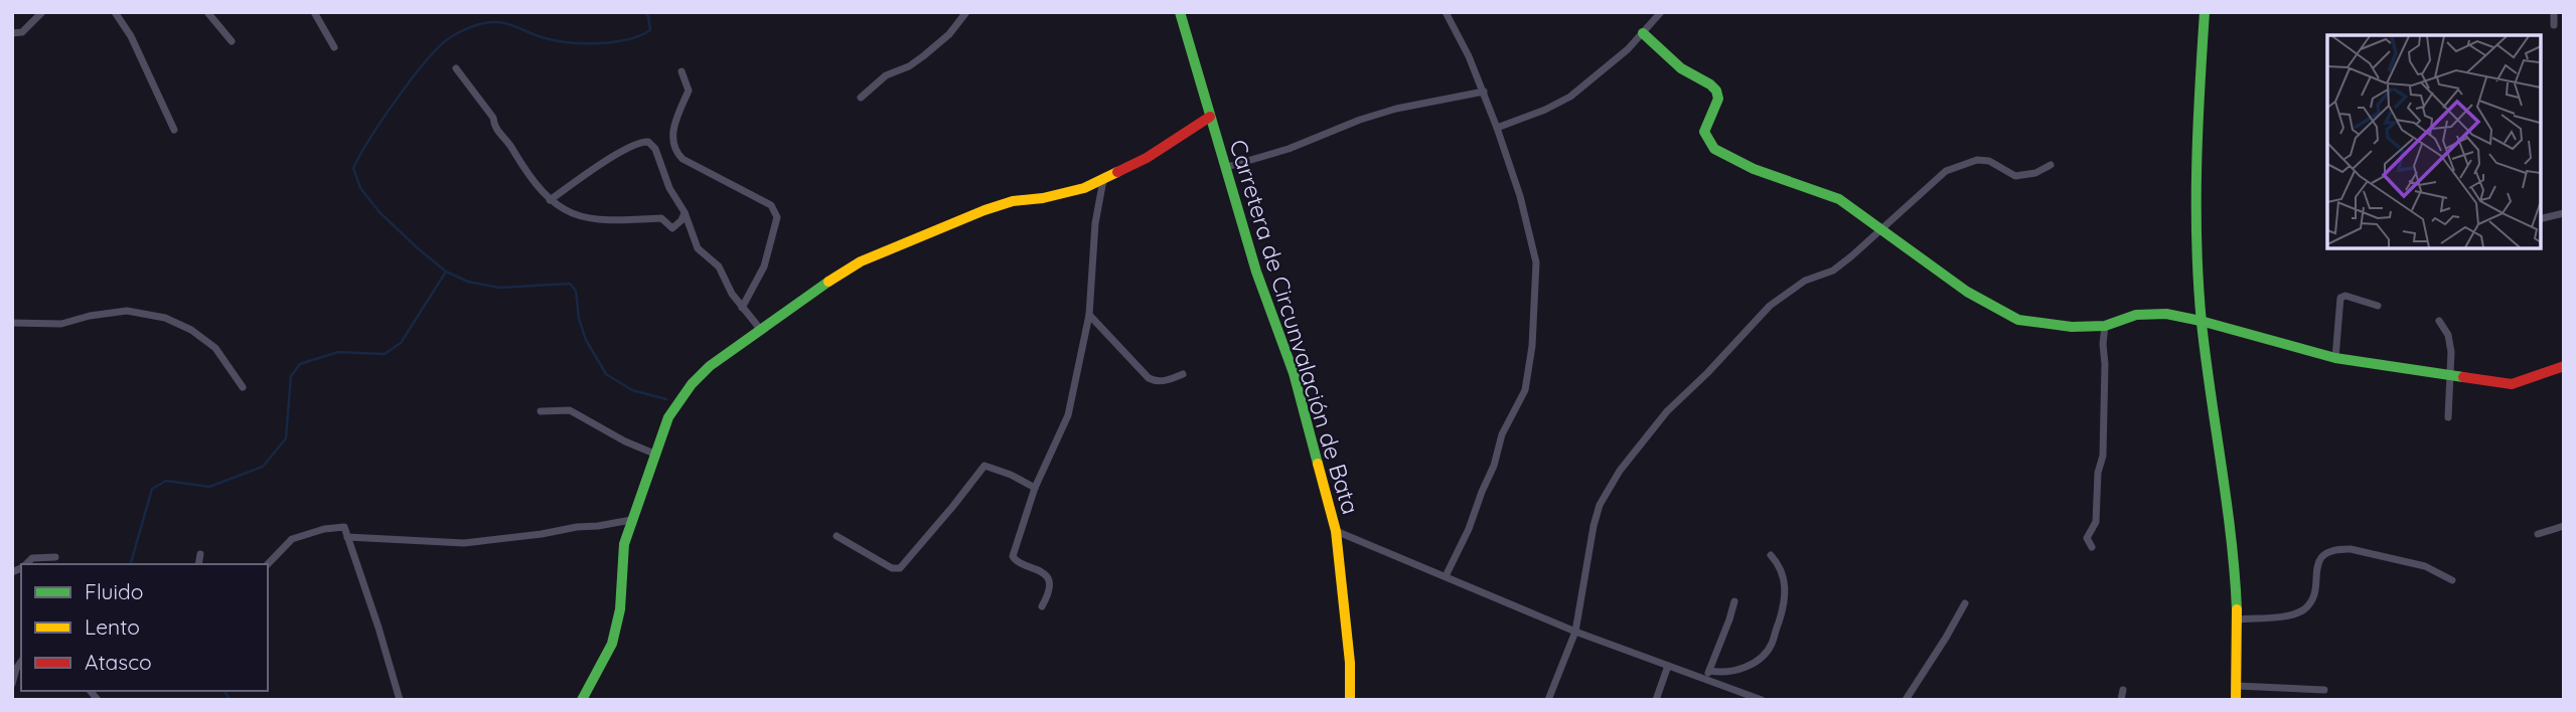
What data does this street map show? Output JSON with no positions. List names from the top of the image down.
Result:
{
  "streets": {
    "street": ["Carretera de Circunvalación de Bata"]
  },
  "legend": ["Fluido", "Lento", "Atasco"]
}
